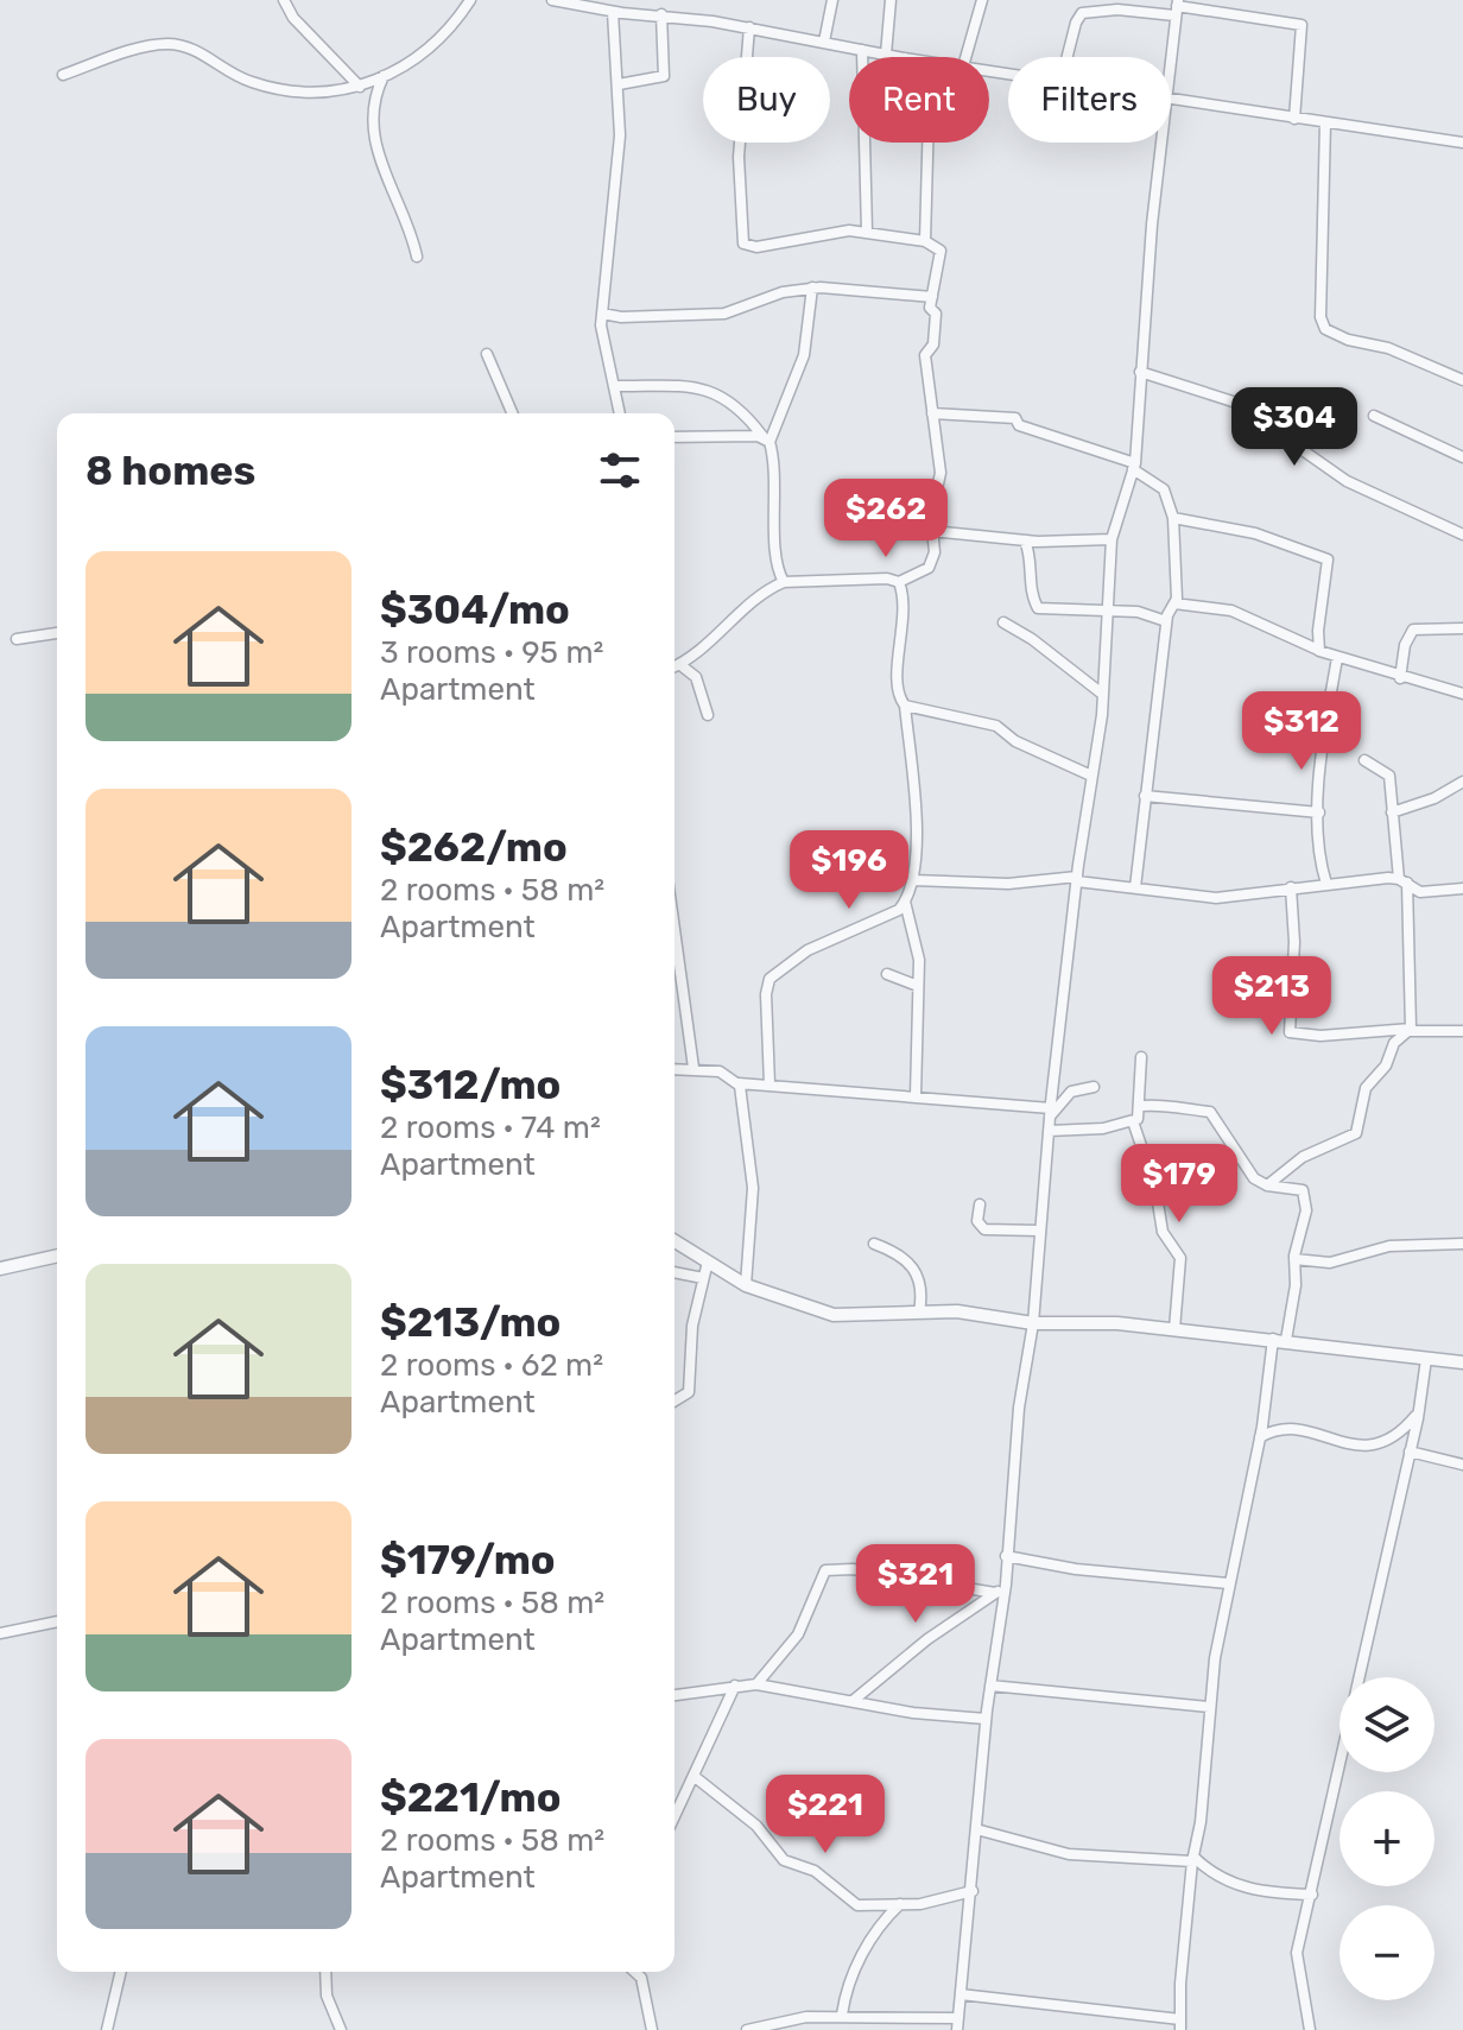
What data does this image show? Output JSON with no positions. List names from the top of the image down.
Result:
{
  "page": {
    "chip": ["Buy", "Rent", "Filters"],
    "price": [
      "$304",
      "$262",
      "$312",
      "$196",
      "$213",
      "$179",
      "$321",
      "$221"
    ],
    "heading": "8 homes",
    "list": [
      {
        "name": "$304/mo",
        "note": "3 rooms · 95 m² · Apartment"
      },
      {
        "name": "$262/mo",
        "note": "2 rooms · 58 m² · Apartment"
      },
      {
        "name": "$312/mo",
        "note": "2 rooms · 74 m² · Apartment"
      },
      {
        "name": "$213/mo",
        "note": "2 rooms · 62 m² · Apartment"
      },
      {
        "name": "$179/mo",
        "note": "2 rooms · 58 m² · Apartment"
      },
      {
        "name": "$221/mo",
        "note": "2 rooms · 58 m² · Apartment"
      }
    ],
    "map_buttons": ["+", "−"]
  }
}
